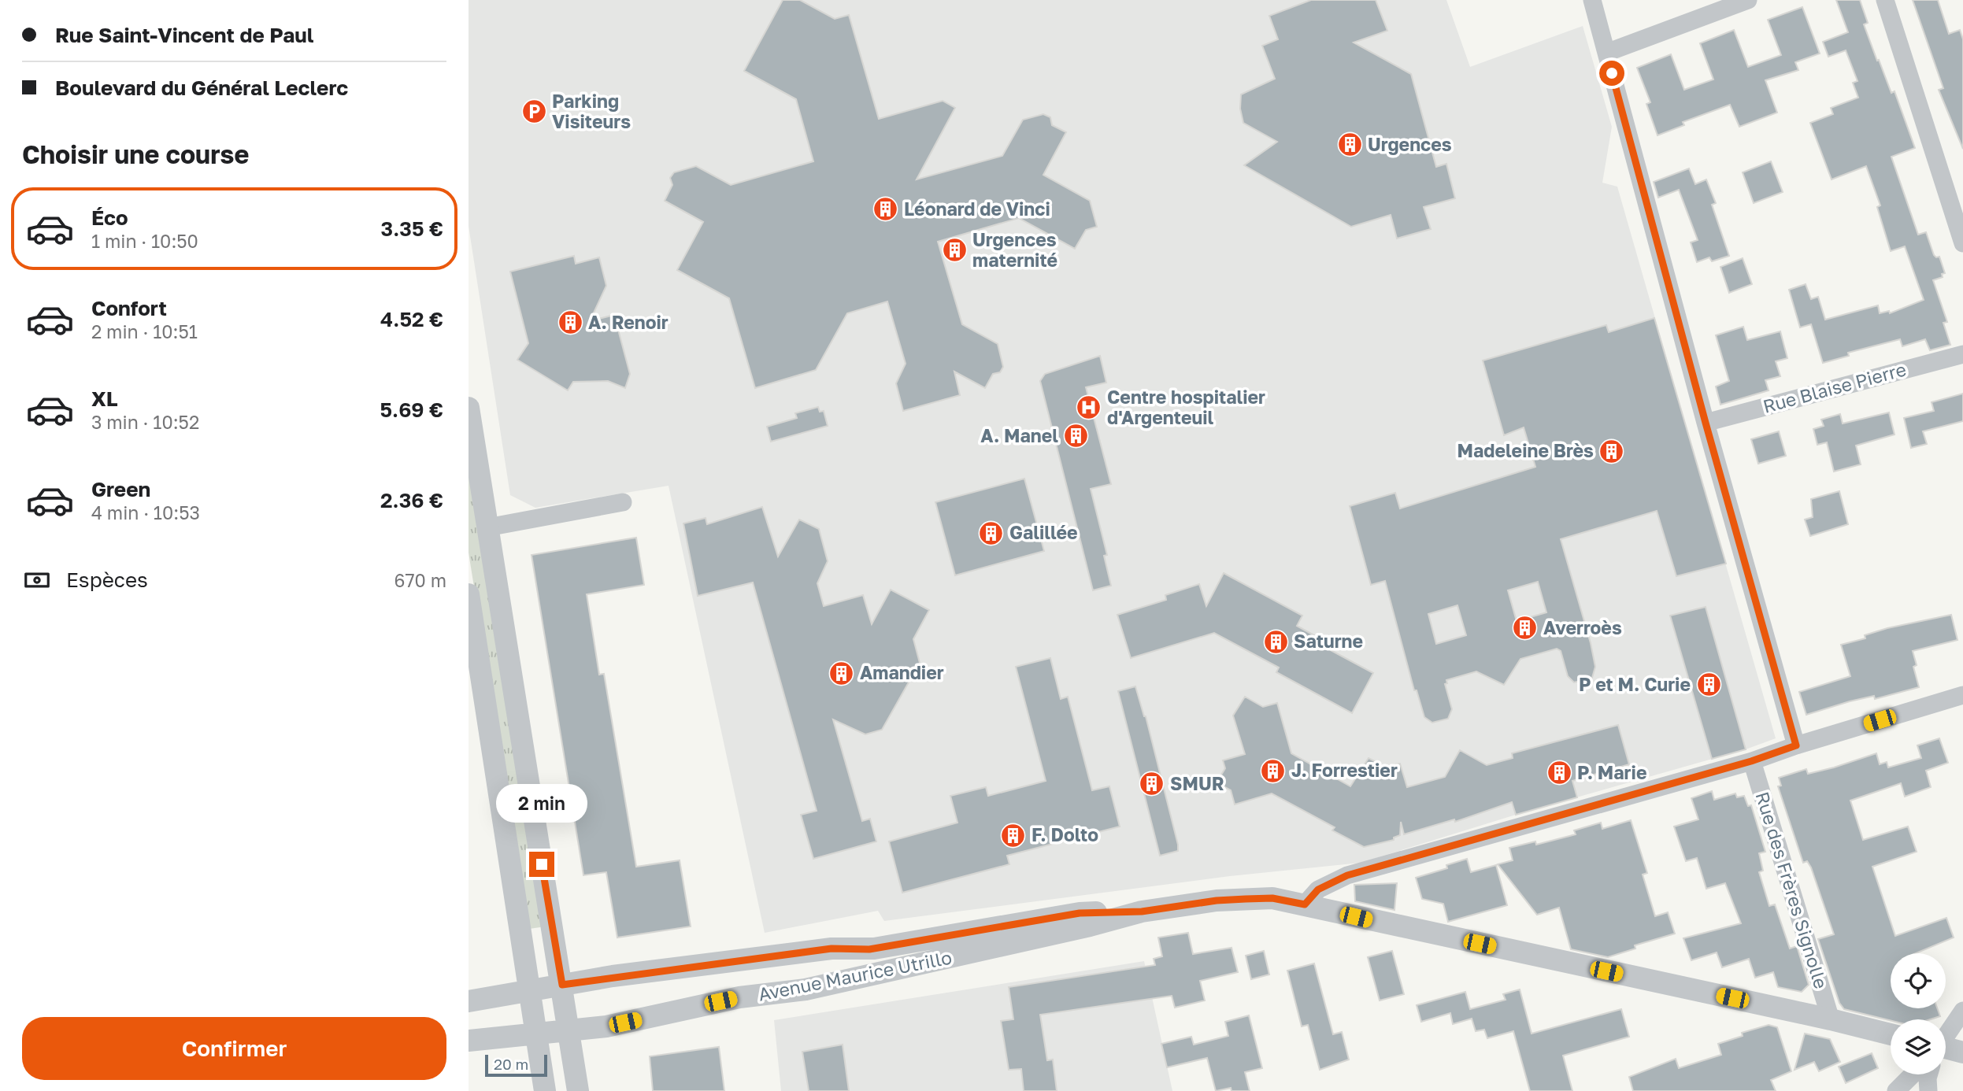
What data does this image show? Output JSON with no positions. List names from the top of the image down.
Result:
{
  "streets": {
    "street": ["Rue Blaise Pierre", "Rue des Frères Signolle", "Avenue Maurice Utrillo"]
  },
  "crossings": [
    ["Rue des Frères Signolle", "Avenue Maurice Utrillo"]
  ],
  "places": {
    "parking": ["Parking Visiteurs"],
    "building": [
      "Urgences",
      "Léonard de Vinci",
      "Urgences maternité",
      "A. Renoir",
      "A. Manel",
      "Madeleine Brès",
      "Galillée",
      "Averroès",
      "Saturne",
      "Amandier",
      "P et M. Curie",
      "J. Forrestier",
      "P. Marie",
      "SMUR",
      "F. Dolto"
    ],
    "hospital": ["Centre hospitalier d'Argenteuil"]
  },
  "scale_bar": "20 m",
  "page": {
    "banner": ["Rue Saint-Vincent de Paul", "Boulevard du Général Leclerc"],
    "heading": "Choisir une course",
    "list": [
      {
        "name": "Éco",
        "note": "1 min · 10:50",
        "value": "3.35 €"
      },
      {
        "name": "Confort",
        "note": "2 min · 10:51",
        "value": "4.52 €"
      },
      {
        "name": "XL",
        "note": "3 min · 10:52",
        "value": "5.69 €"
      },
      {
        "name": "Green",
        "note": "4 min · 10:53",
        "value": "2.36 €"
      }
    ],
    "pay": ["Espèces", "670 m"],
    "bubble": "2 min",
    "buttons": "Confirmer",
    "scale": "20 m"
  }
}
